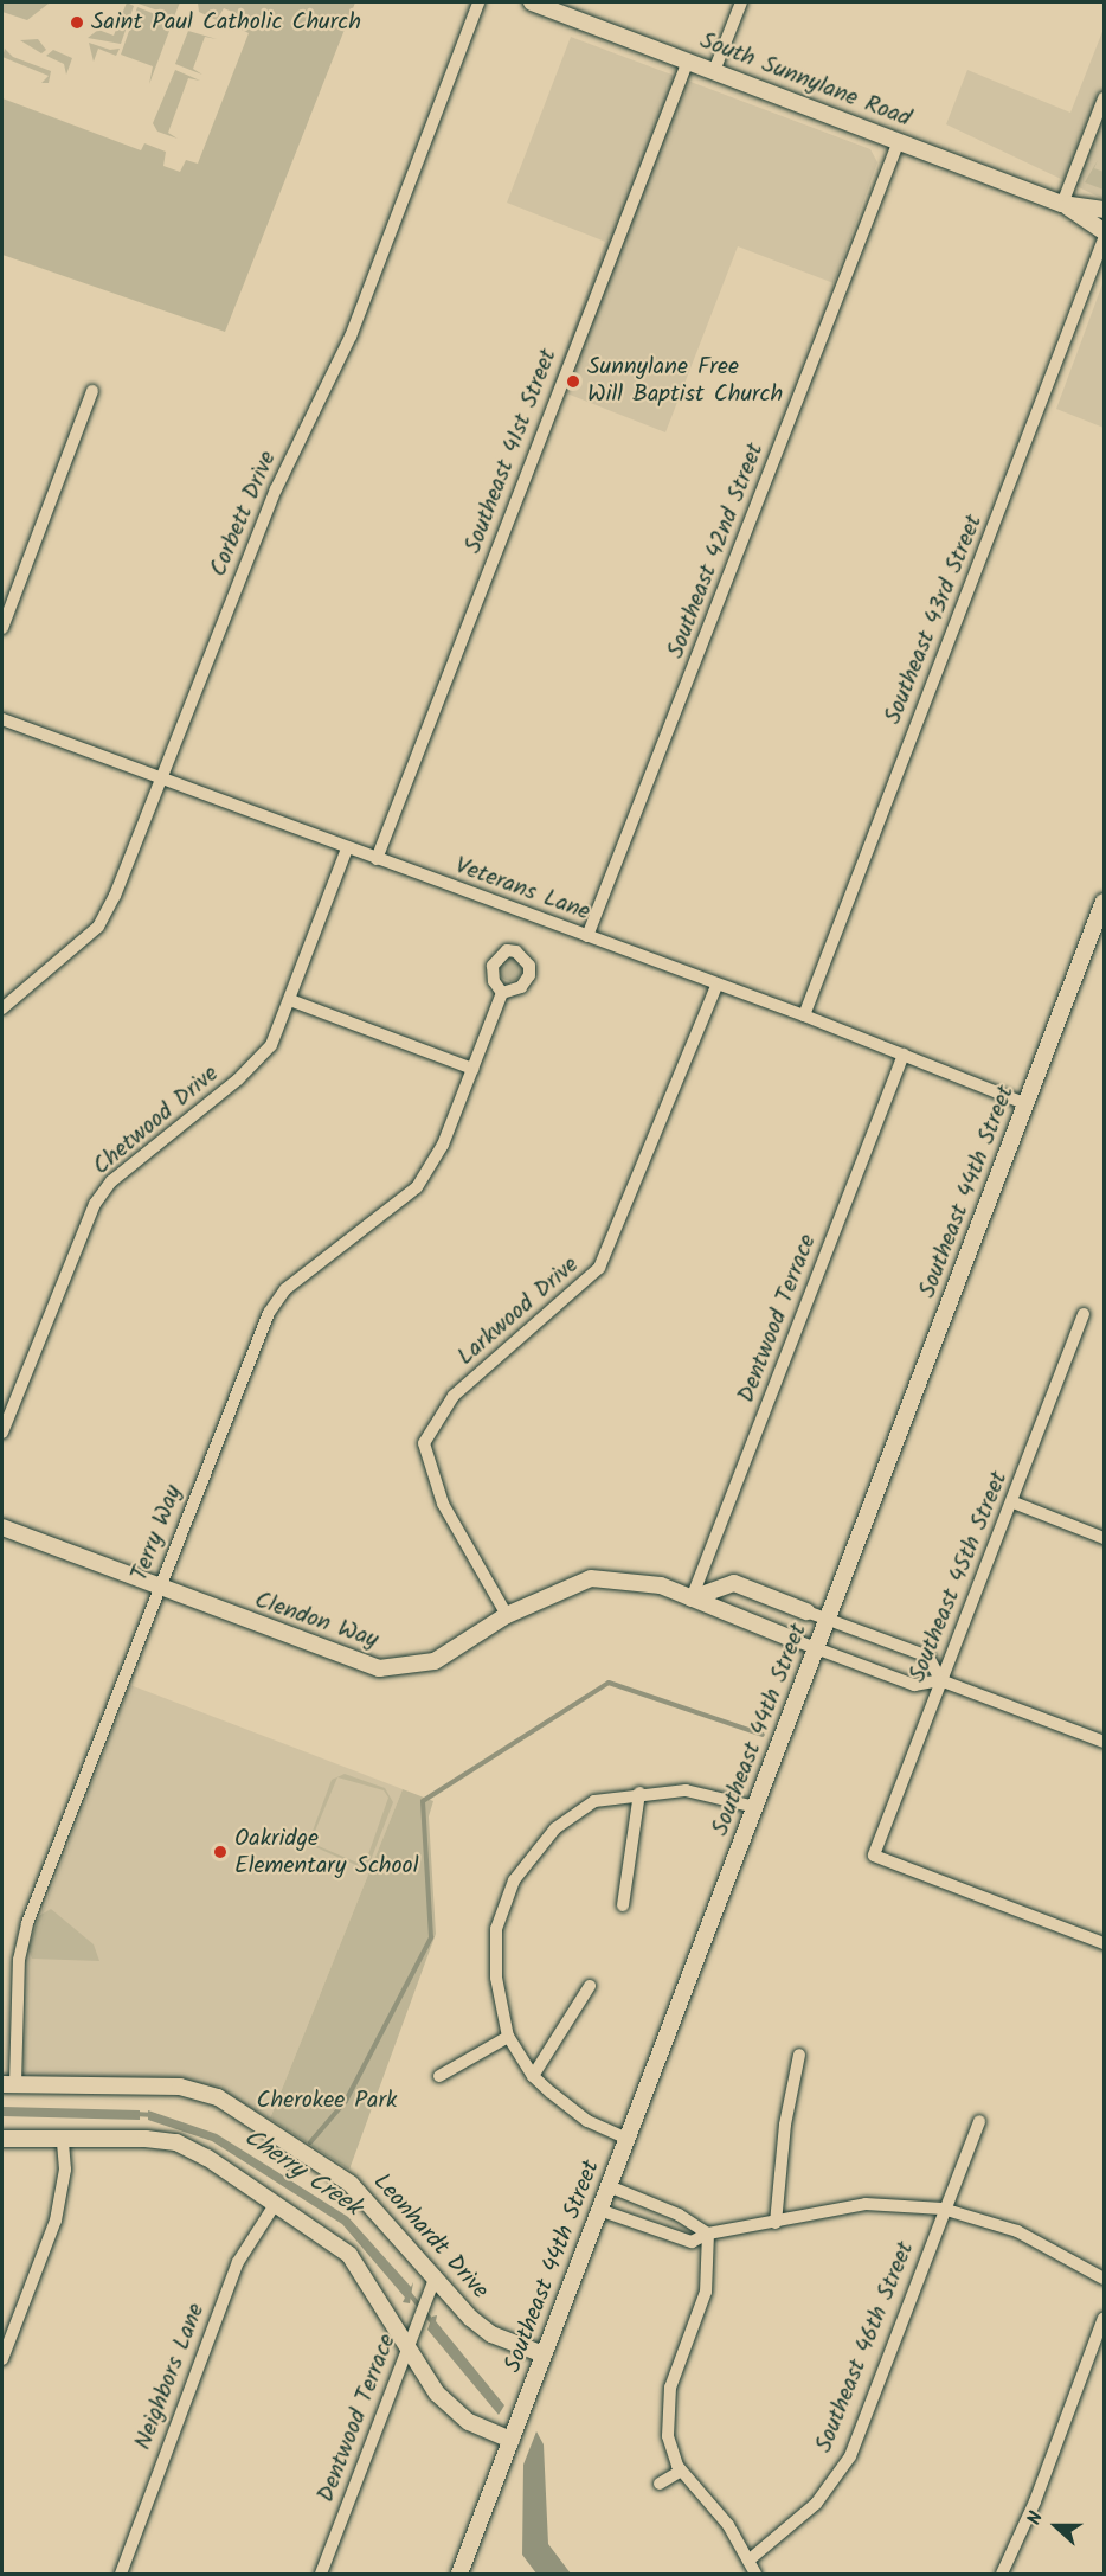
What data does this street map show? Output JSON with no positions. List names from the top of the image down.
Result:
{
  "streets": {
    "main road": [
      "South Sunnylane Road",
      "Southeast 44th Street",
      "Clendon Way",
      "Leonhardt Drive"
    ],
    "street": [
      "Southeast 41st Street",
      "Corbett Drive",
      "Southeast 42nd Street",
      "Southeast 43rd Street",
      "Veterans Lane",
      "Chetwood Drive",
      "Larkwood Drive",
      "Dentwood Terrace",
      "Terry Way",
      "Southeast 45th Street",
      "Southeast 46th Street",
      "Neighbors Lane"
    ]
  },
  "crossings": [
    ["South Sunnylane Road", "Southeast 41st Street"],
    ["South Sunnylane Road", "Southeast 42nd Street"],
    ["Southeast 41st Street", "Veterans Lane"],
    ["Corbett Drive", "Veterans Lane"],
    ["Southeast 42nd Street", "Veterans Lane"],
    ["Southeast 43rd Street", "Veterans Lane"],
    ["Veterans Lane", "Chetwood Drive"],
    ["Veterans Lane", "Southeast 44th Street"],
    ["Veterans Lane", "Larkwood Drive"],
    ["Veterans Lane", "Dentwood Terrace"],
    ["Southeast 44th Street", "Clendon Way"],
    ["Southeast 44th Street", "Leonhardt Drive"],
    ["Larkwood Drive", "Clendon Way"],
    ["Dentwood Terrace", "Clendon Way"],
    ["Dentwood Terrace", "Leonhardt Drive"],
    ["Terry Way", "Clendon Way"],
    ["Terry Way", "Leonhardt Drive"],
    ["Southeast 45th Street", "Clendon Way"]
  ],
  "water": ["Cherry Creek"],
  "parks": ["Cherokee Park"],
  "places": ["Saint Paul Catholic Church", "Sunnylane Free Will Baptist Church", "Oakridge Elementary School"],
  "north": "left"
}
